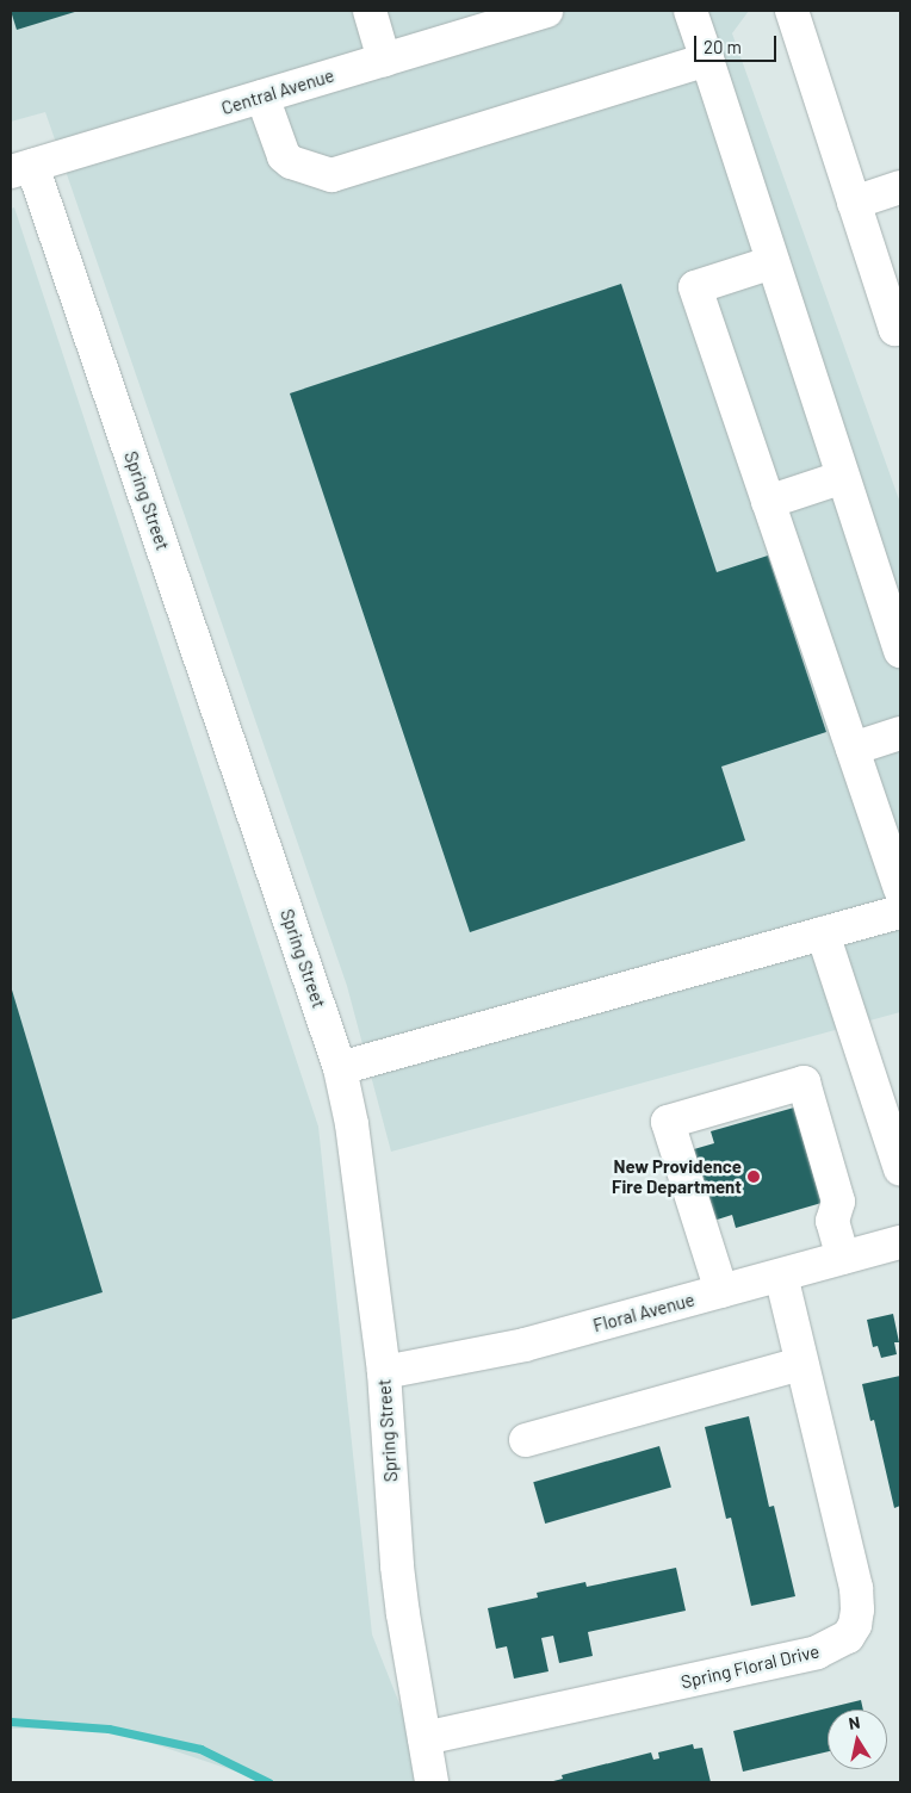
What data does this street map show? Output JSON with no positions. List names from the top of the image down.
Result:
{
  "streets": {
    "street": [
      "Central Avenue",
      "Spring Street",
      "Floral Avenue",
      "Spring Floral Drive"
    ]
  },
  "crossings": [
    ["Central Avenue", "Spring Street"],
    ["Spring Street", "Floral Avenue"],
    ["Spring Street", "Spring Floral Drive"],
    ["Floral Avenue", "Spring Floral Drive"]
  ],
  "places": ["New Providence Fire Department"],
  "scale_bar": "20 m",
  "north": "top"
}
